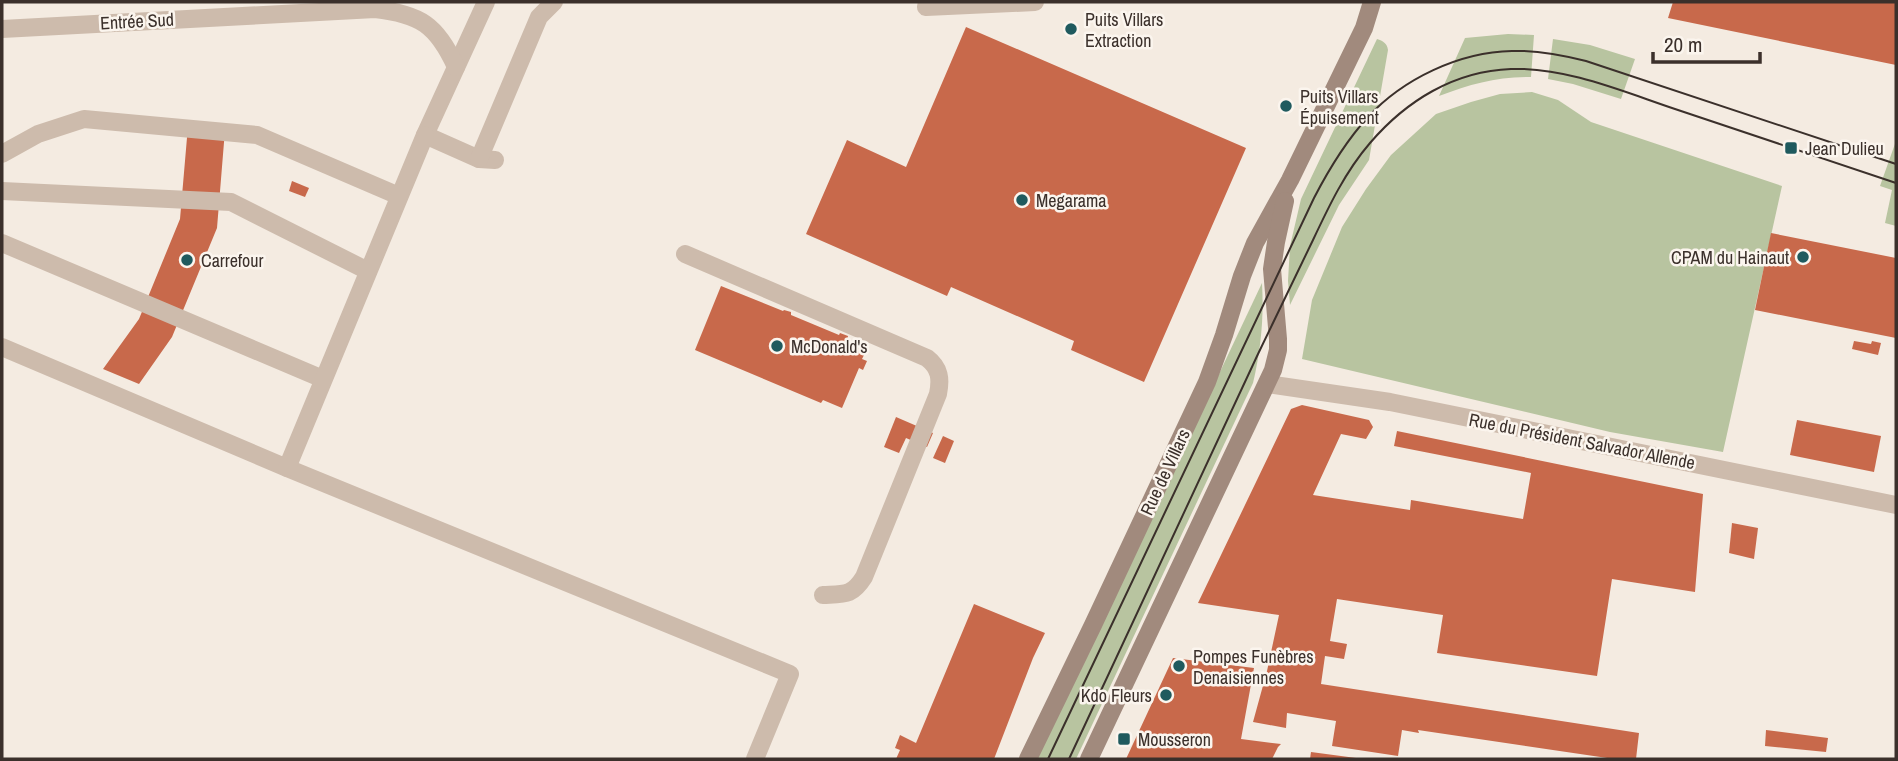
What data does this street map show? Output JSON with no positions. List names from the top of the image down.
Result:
{
  "streets": {
    "street": ["Entrée Sud", "Rue du Président Salvador Allende", "Rue de Villars"]
  },
  "crossings": [
    ["Rue du Président Salvador Allende", "Rue de Villars"]
  ],
  "places": {
    "other": [
      "Puits Villars Extraction",
      "Puits Villars Épuisement",
      "Megarama",
      "CPAM du Hainaut",
      "Carrefour",
      "McDonald's",
      "Pompes Funèbres Denaisiennes",
      "Kdo Fleurs"
    ],
    "transit": ["Jean Dulieu", "Mousseron"]
  },
  "scale_bar": "20 m"
}
